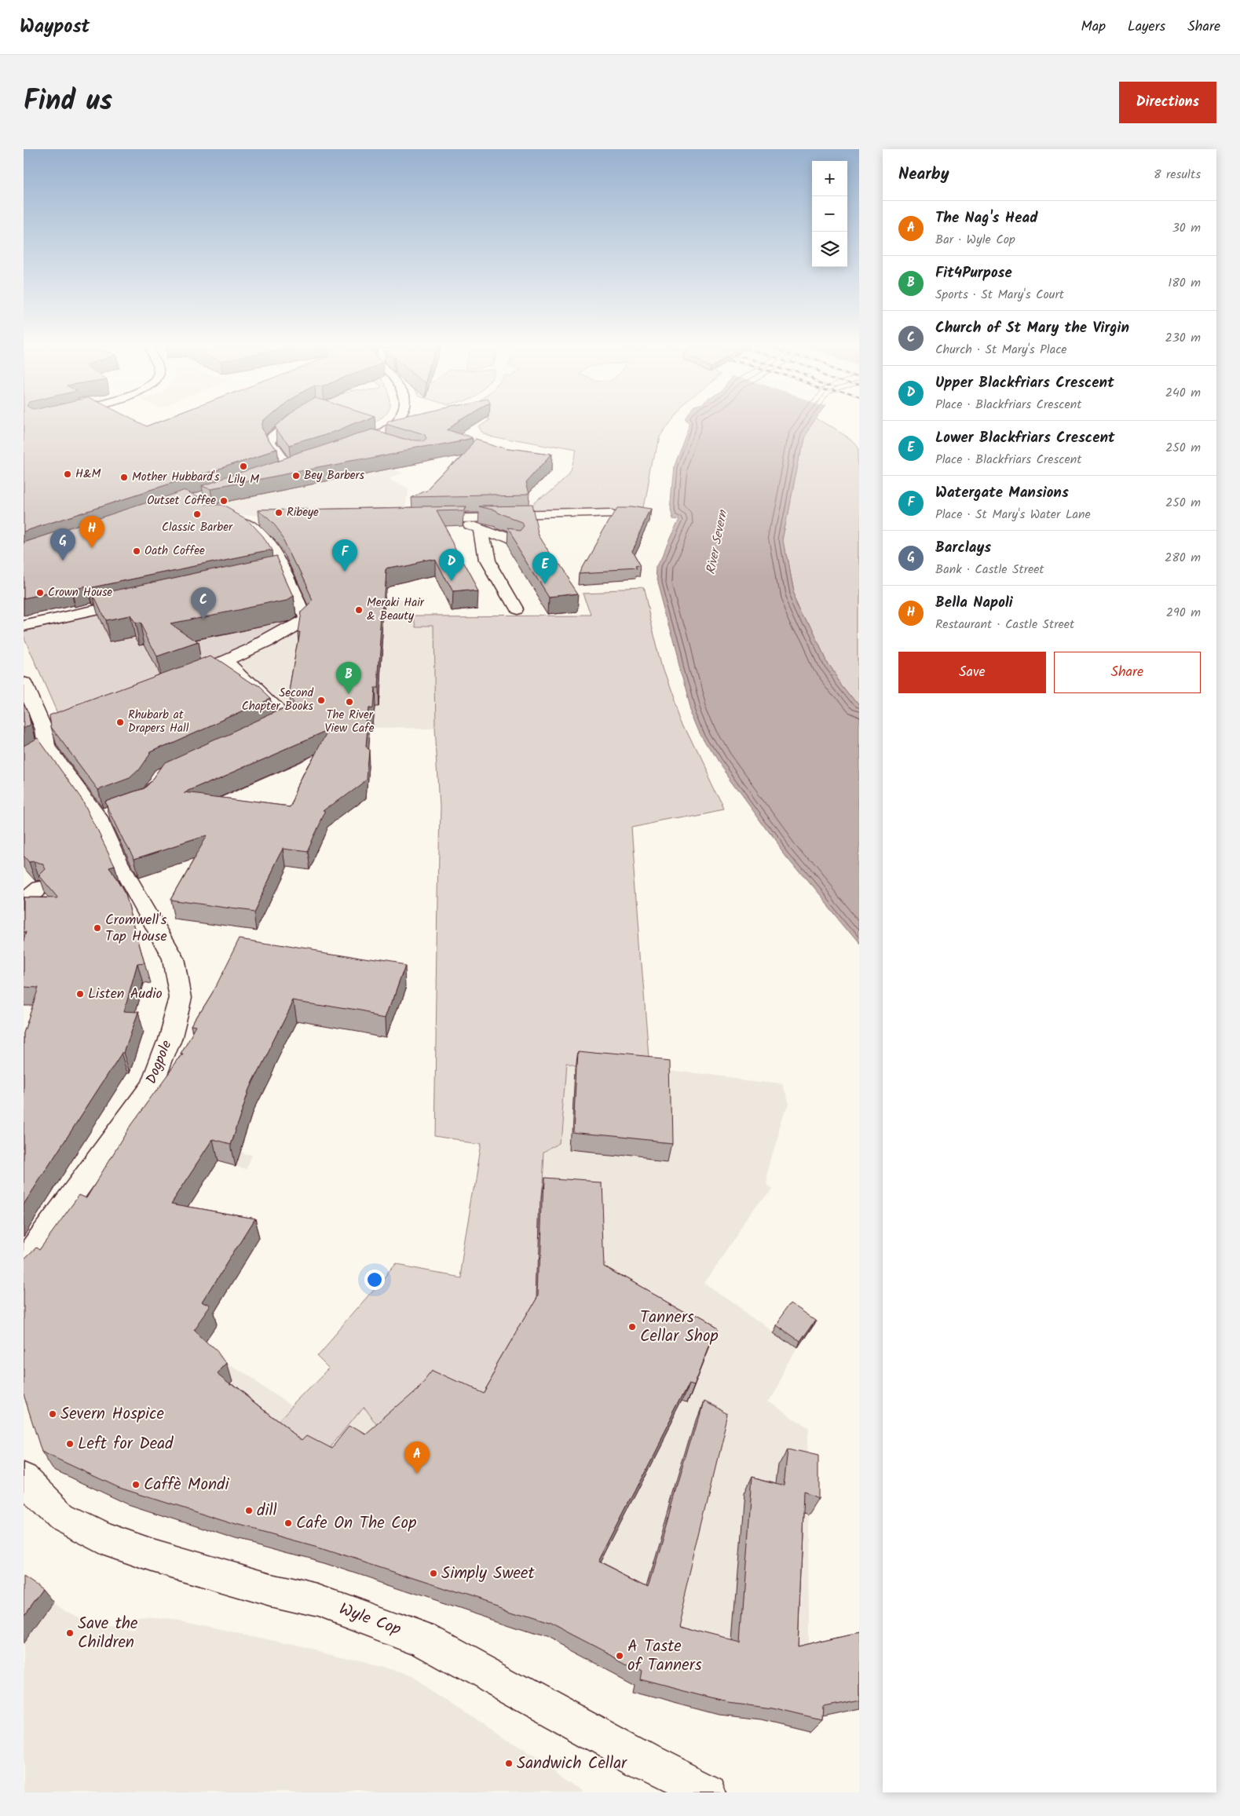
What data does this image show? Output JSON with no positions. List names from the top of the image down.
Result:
{
  "streets": {
    "street": ["Dogpole", "Wyle Cop"]
  },
  "water": ["River Severn"],
  "places": [
    "Lily M",
    "H&M",
    "Bey Barbers",
    "Mother Hubbard's",
    "Outset Coffee",
    "Ribeye",
    "Classic Barber",
    "Oath Coffee",
    "Crown House",
    "Meraki Hair & Beauty",
    "Second Chapter Books",
    "The River View Cafe",
    "Rhubarb at Drapers Hall",
    "Cromwell's Tap House",
    "Listen Audio",
    "Tanners Cellar Shop",
    "Severn Hospice",
    "Left for Dead",
    "Caffè Mondi",
    "dill",
    "Cafe On The Cop",
    "Simply Sweet",
    "Save the Children",
    "A Taste of Tanners",
    "Sandwich Cellar"
  ],
  "page": {
    "header": "Waypost",
    "nav": ["Map", "Layers", "Share"],
    "title": "Find us",
    "buttons": [
      "Directions",
      ["Save", "Share"]
    ],
    "heading": ["Nearby", "8 results"],
    "map_buttons": ["+", "−"],
    "list": [
      {
        "mark": "A",
        "name": "The Nag's Head",
        "note": "Bar · Wyle Cop",
        "value": "30 m"
      },
      {
        "mark": "B",
        "name": "Fit4Purpose",
        "note": "Sports · St Mary's Court",
        "value": "180 m"
      },
      {
        "mark": "C",
        "name": "Church of St Mary the Virgin",
        "note": "Church · St Mary's Place",
        "value": "230 m"
      },
      {
        "mark": "D",
        "name": "Upper Blackfriars Crescent",
        "note": "Place · Blackfriars Crescent",
        "value": "240 m"
      },
      {
        "mark": "E",
        "name": "Lower Blackfriars Crescent",
        "note": "Place · Blackfriars Crescent",
        "value": "250 m"
      },
      {
        "mark": "F",
        "name": "Watergate Mansions",
        "note": "Place · St Mary's Water Lane",
        "value": "250 m"
      },
      {
        "mark": "G",
        "name": "Barclays",
        "note": "Bank · Castle Street",
        "value": "280 m"
      },
      {
        "mark": "H",
        "name": "Bella Napoli",
        "note": "Restaurant · Castle Street",
        "value": "290 m"
      }
    ],
    "pins": [
      "H",
      "G",
      "F",
      "D",
      "E",
      "C",
      "B",
      "A"
    ]
  }
}
